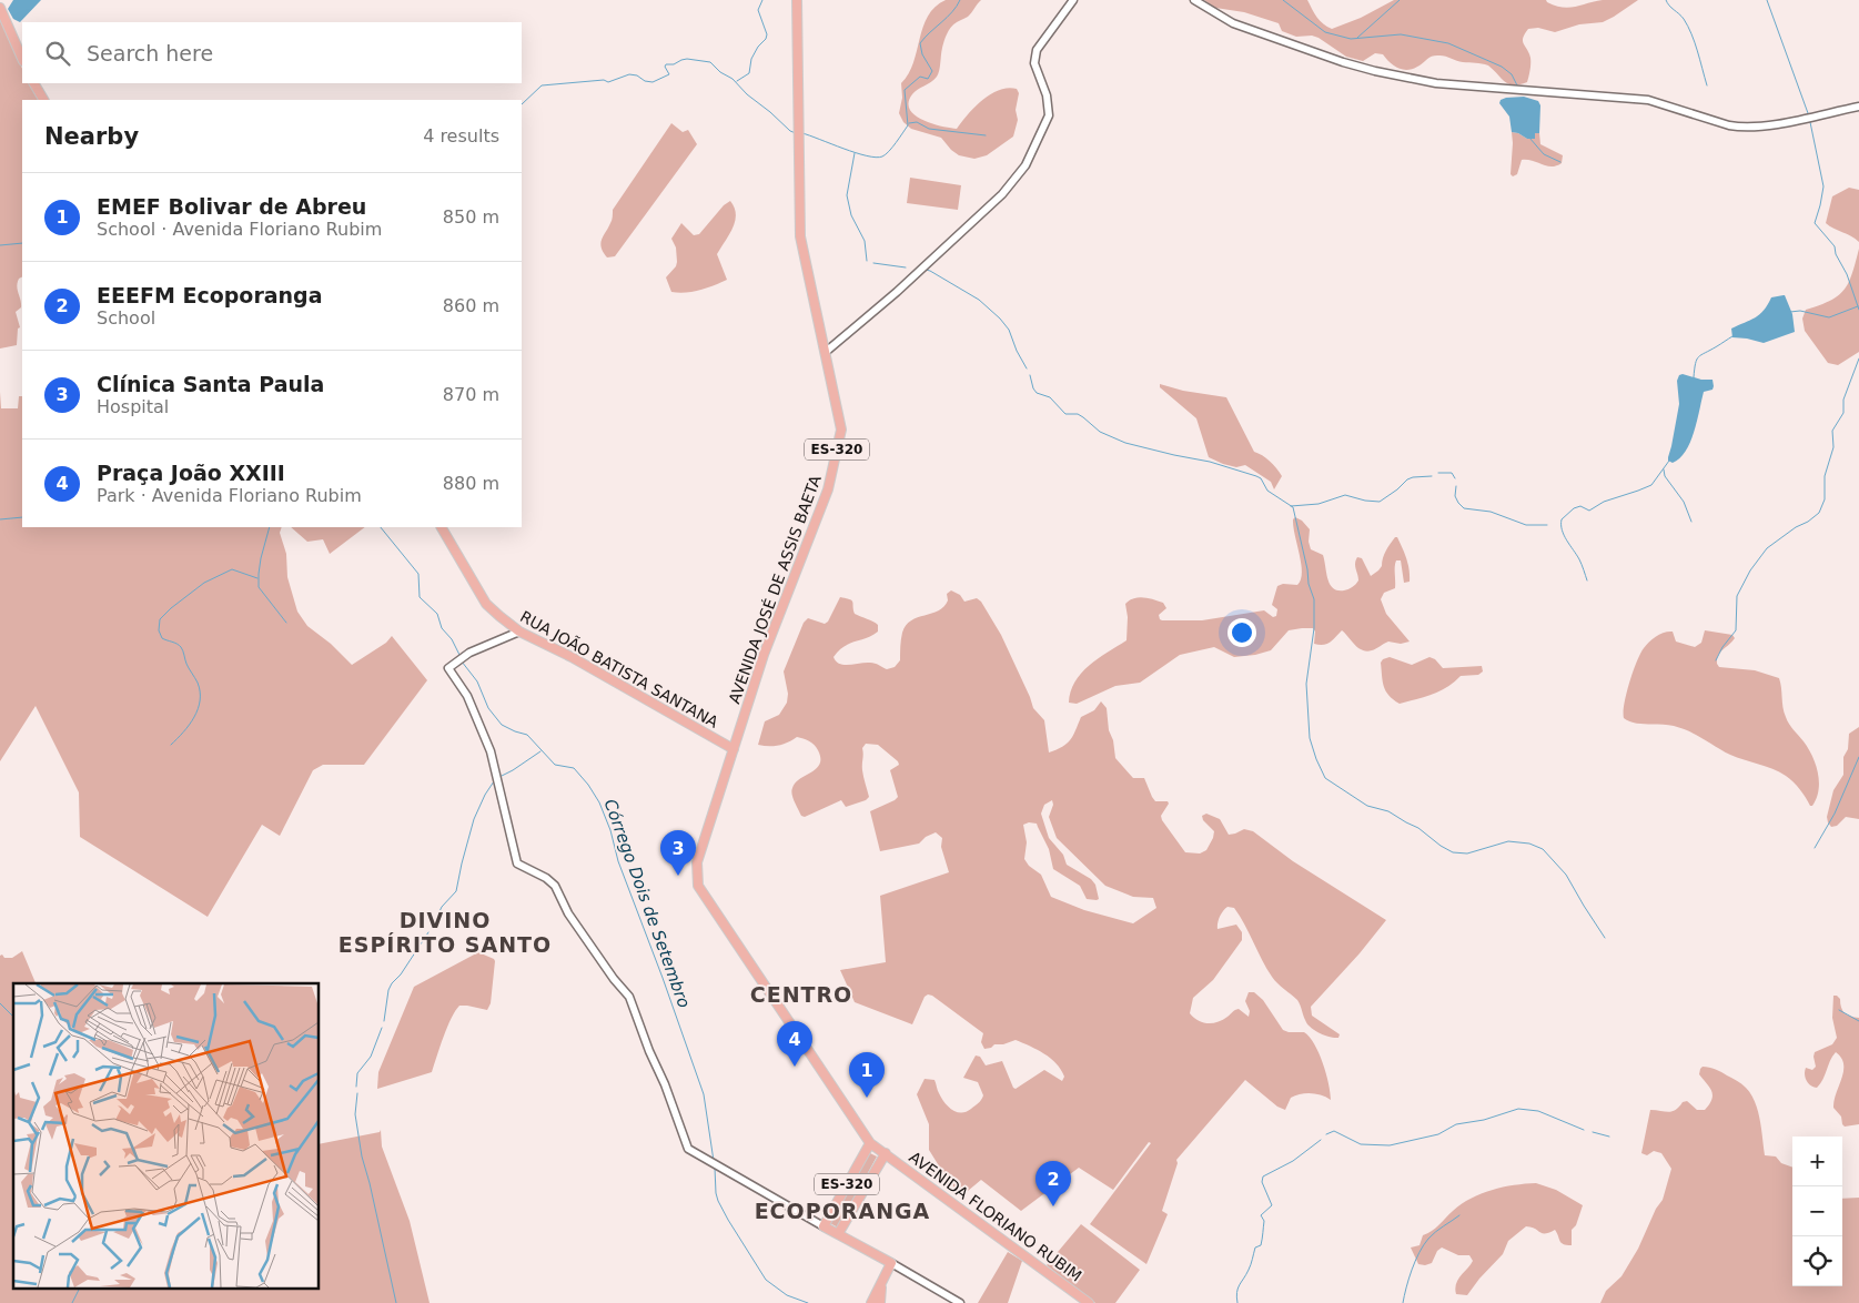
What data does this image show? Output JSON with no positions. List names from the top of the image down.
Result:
{
  "streets": {
    "main road": [
      "ES-320",
      "AVENIDA JOSÉ DE ASSIS BAETA",
      "RUA JOÃO BATISTA SANTANA",
      "AVENIDA FLORIANO RUBIM"
    ]
  },
  "crossings": [
    ["ES-320", "AVENIDA JOSÉ DE ASSIS BAETA"],
    ["ES-320", "AVENIDA FLORIANO RUBIM"],
    ["AVENIDA JOSÉ DE ASSIS BAETA", "RUA JOÃO BATISTA SANTANA"],
    ["AVENIDA JOSÉ DE ASSIS BAETA", "AVENIDA FLORIANO RUBIM"]
  ],
  "districts": ["DIVINO ESPÍRITO SANTO", "CENTRO", "ECOPORANGA"],
  "water": ["Córrego Dois de Setembro"],
  "page": {
    "search": "Search here",
    "heading": ["Nearby", "4 results"],
    "list": [
      {
        "mark": "1",
        "name": "EMEF Bolivar de Abreu",
        "note": "School · Avenida Floriano Rubim",
        "value": "850 m"
      },
      {
        "mark": "2",
        "name": "EEEFM Ecoporanga",
        "note": "School",
        "value": "860 m"
      },
      {
        "mark": "3",
        "name": "Clínica Santa Paula",
        "note": "Hospital",
        "value": "870 m"
      },
      {
        "mark": "4",
        "name": "Praça João XXIII",
        "note": "Park · Avenida Floriano Rubim",
        "value": "880 m"
      }
    ],
    "pins": [
      "3",
      "4",
      "1",
      "2"
    ],
    "map_buttons": ["+", "−"]
  }
}
